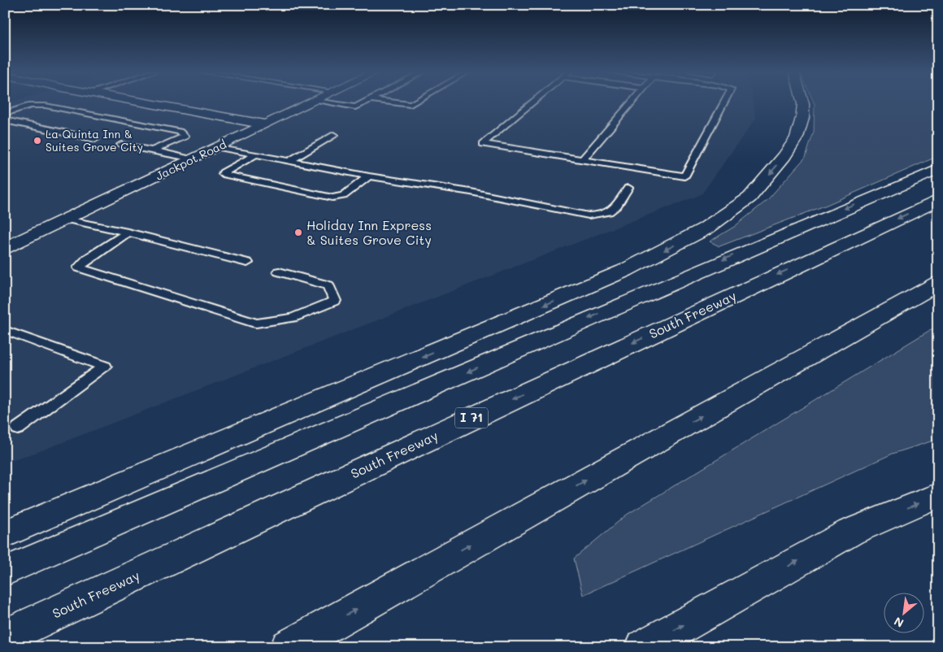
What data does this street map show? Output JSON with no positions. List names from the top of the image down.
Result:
{
  "streets": {
    "main road": ["Jackpot Road", "South Freeway", "I 71"]
  },
  "places": ["La Quinta Inn & Suites Grove City", "Holiday Inn Express & Suites Grove City"],
  "north": "bottom left"
}
